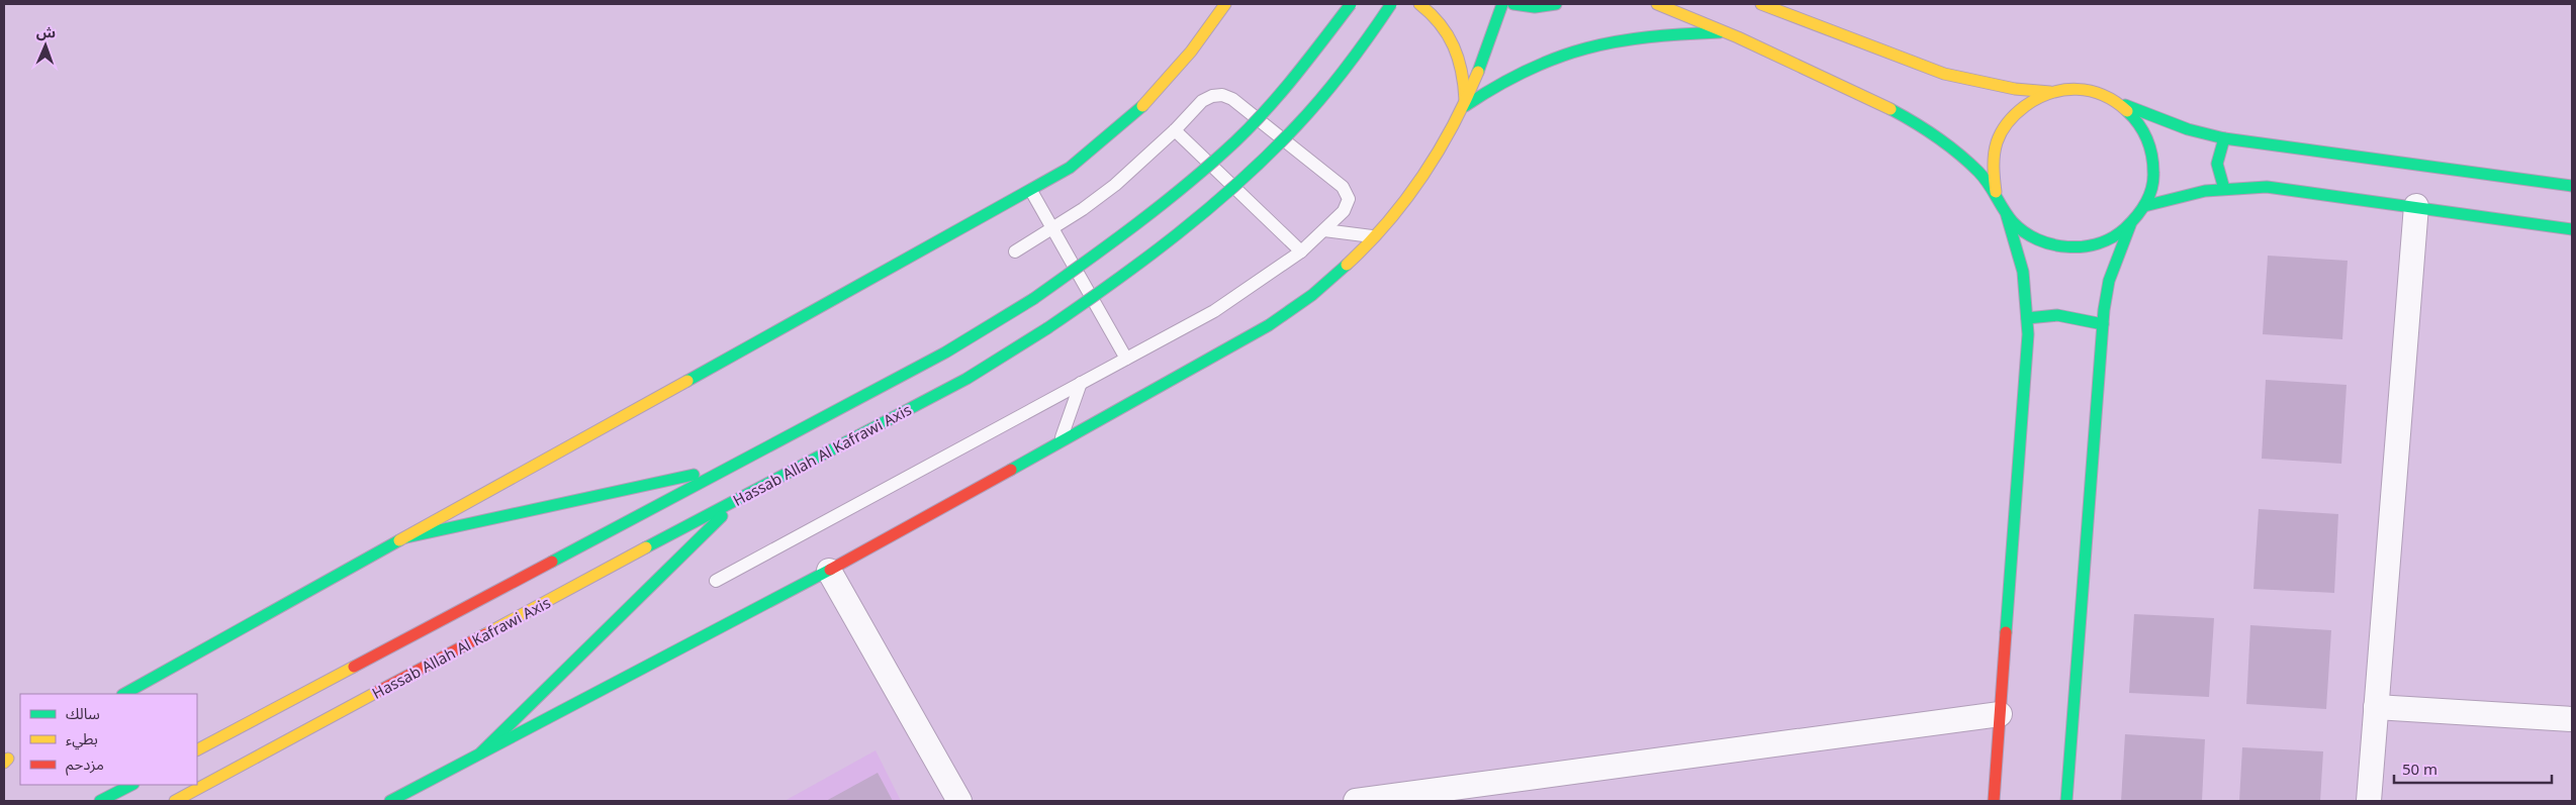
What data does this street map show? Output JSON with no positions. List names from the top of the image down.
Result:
{
  "streets": {
    "street": ["Hassab Allah Al Kafrawi Axis"]
  },
  "legend": ["سالك", "بطيء", "مزدحم"],
  "scale_bar": "50 m",
  "north": "top"
}
